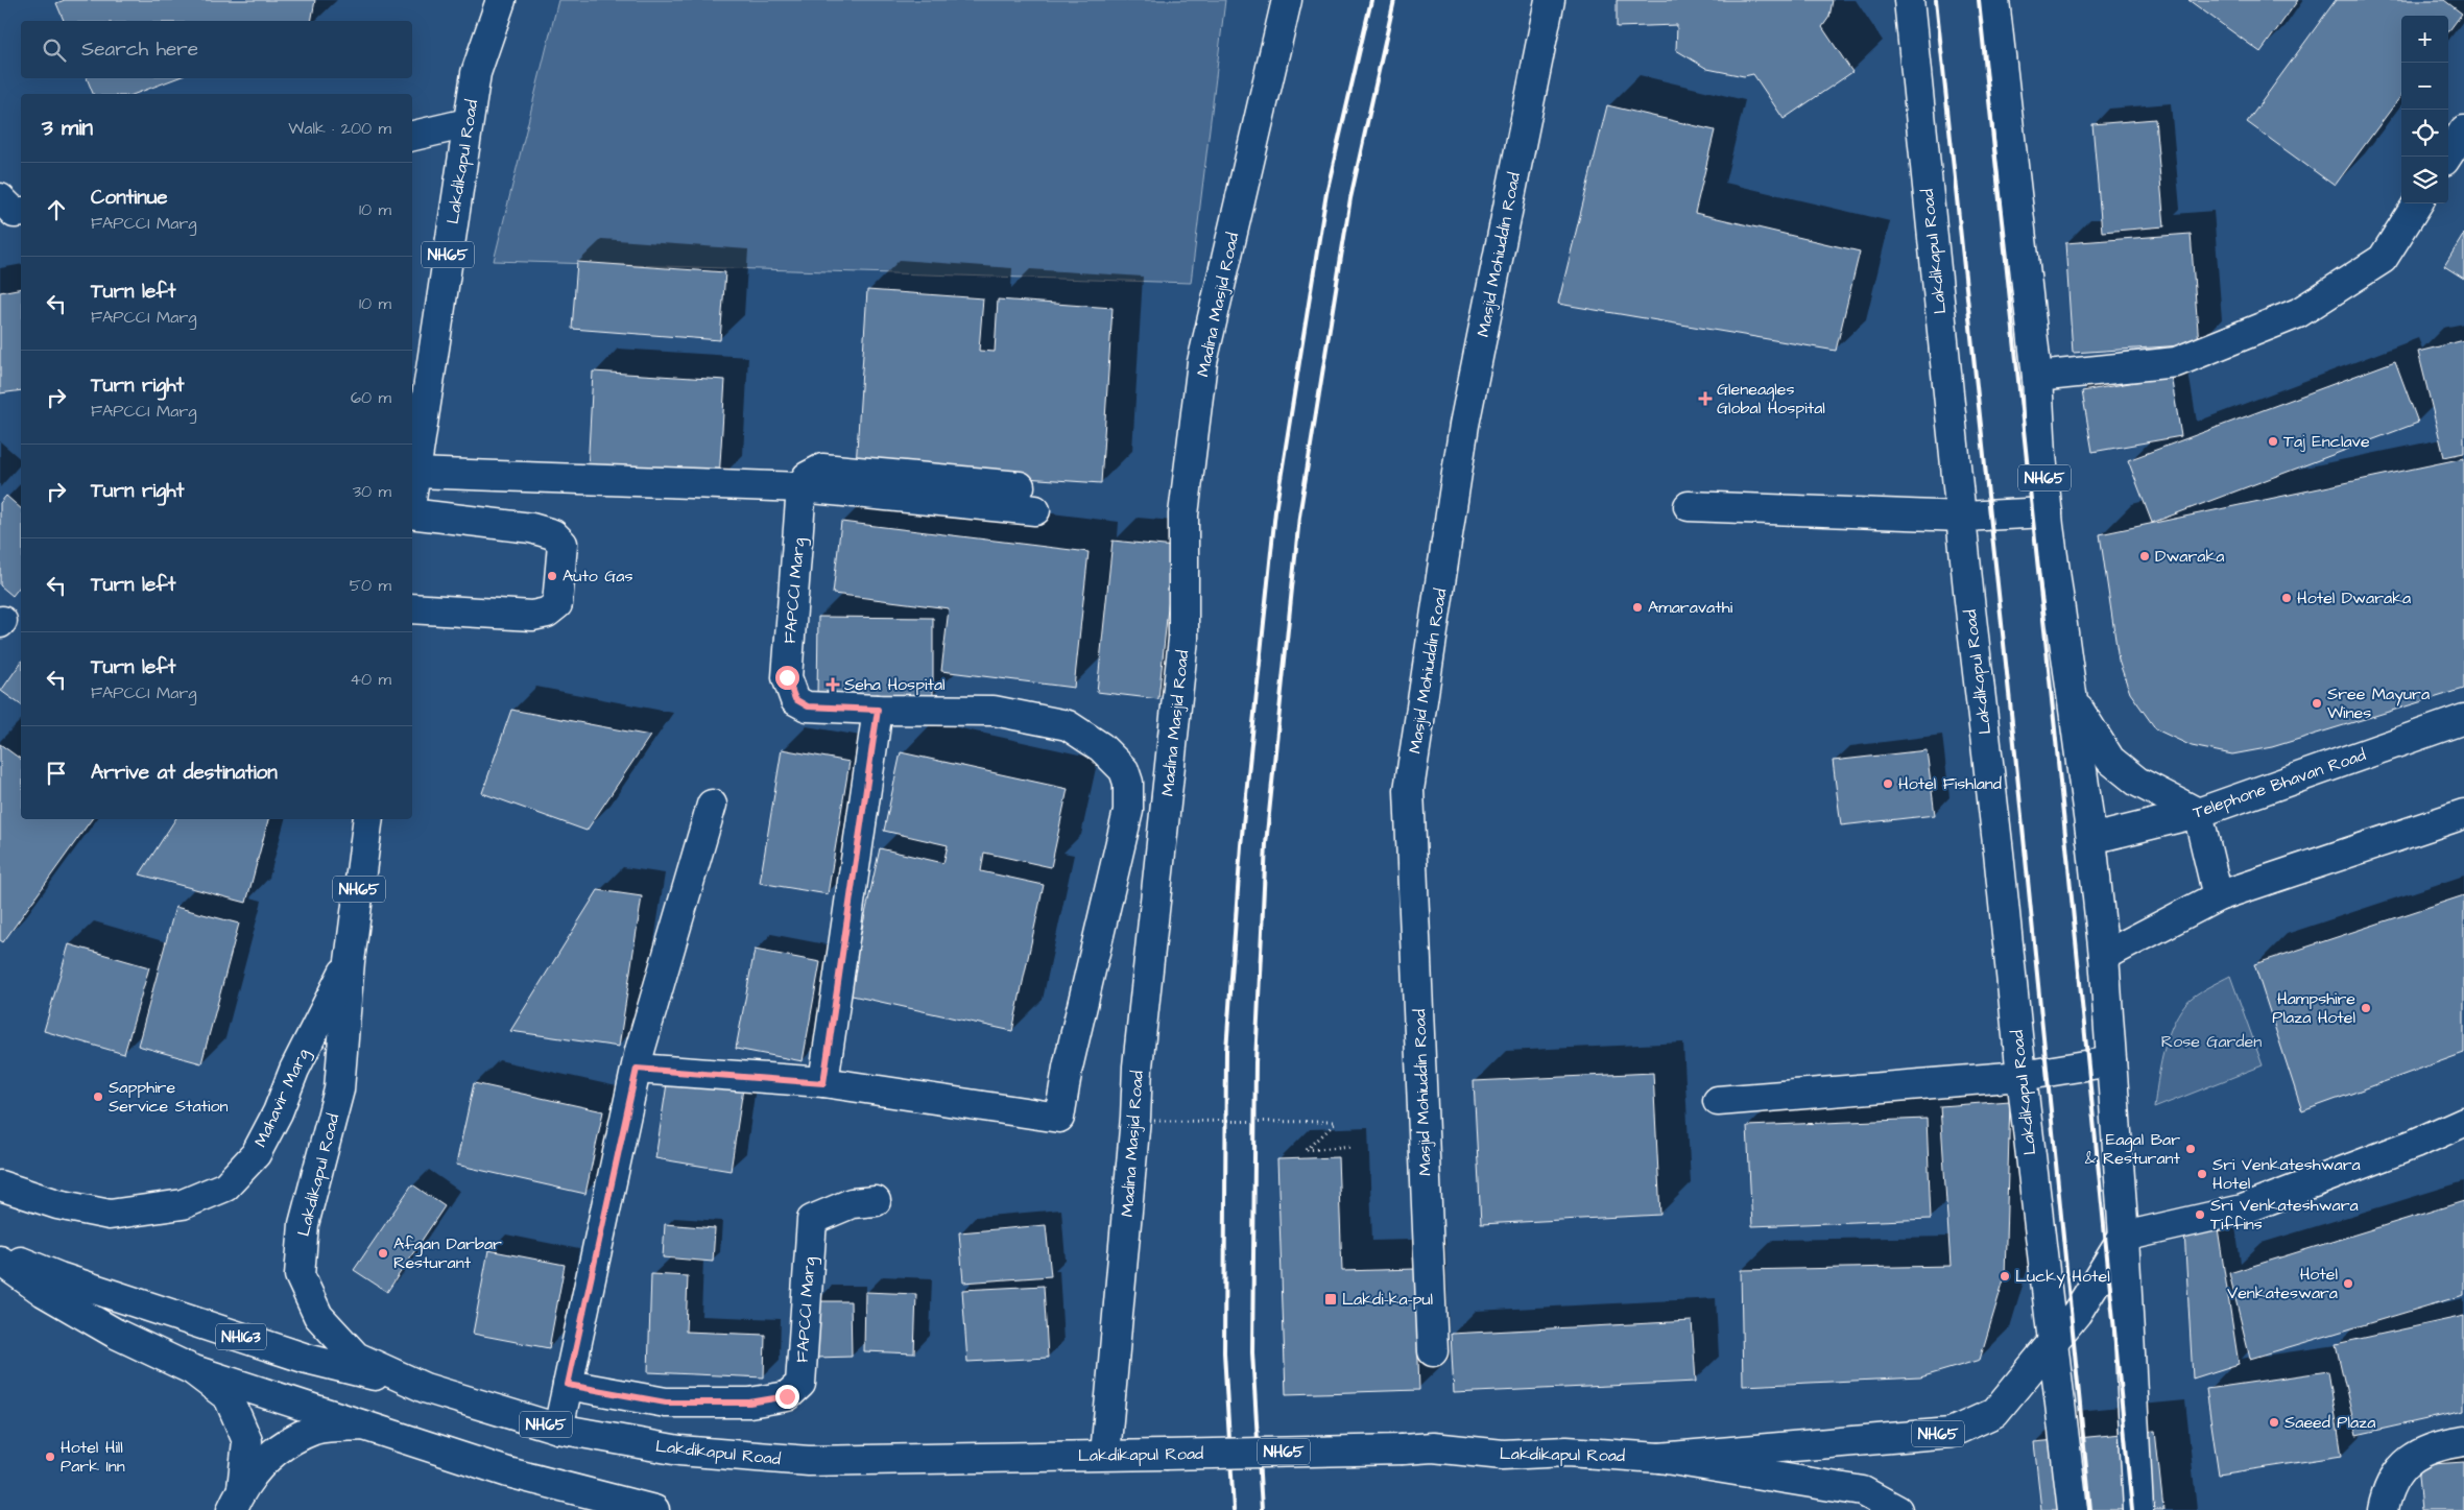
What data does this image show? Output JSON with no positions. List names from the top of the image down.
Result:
{
  "streets": {
    "main road": [
      "Lakdikapul Road",
      "NH65",
      "Masjid Mohiuddin Road",
      "Madina Masjid Road",
      "FAPCCI Marg",
      "Telephone Bhavan Road",
      "Mahavir Marg",
      "NH163"
    ]
  },
  "crossings": [
    ["Lakdikapul Road", "NH65"],
    ["Lakdikapul Road", "Madina Masjid Road"],
    ["Lakdikapul Road", "Mahavir Marg"],
    ["Lakdikapul Road", "NH163"],
    ["NH65", "Telephone Bhavan Road"]
  ],
  "parks": ["Rose Garden"],
  "places": {
    "health": ["Gleneagles Global Hospital", "Seha Hospital"],
    "other": [
      "Taj Enclave",
      "Dwaraka",
      "Auto Gas",
      "Hotel Dwaraka",
      "Amaravathi",
      "Sree Mayura Wines",
      "Hotel Fishland",
      "Hampshire Plaza Hotel",
      "Sapphire Service Station",
      "Eagal Bar & Resturant",
      "Sri Venkateshwara Hotel",
      "Sri Venkateshwara Tiffins",
      "Afgan Darbar Resturant",
      "Lucky Hotel",
      "Hotel Venkateswara",
      "Saeed Plaza",
      "Hotel Hill Park Inn"
    ],
    "transit": ["Lakdi-ka-pul"]
  },
  "page": {
    "map_buttons": ["+", "−"],
    "search": "Search here",
    "heading": ["3 min", "Walk · 200 m"],
    "list": [
      ["Continue", "FAPCCI Marg", "10 m"],
      ["Turn left", "FAPCCI Marg", "10 m"],
      ["Turn right", "FAPCCI Marg", "60 m"],
      ["Turn right", "30 m"],
      ["Turn left", "50 m"],
      ["Turn left", "FAPCCI Marg", "40 m"],
      "Arrive at destination"
    ]
  }
}
